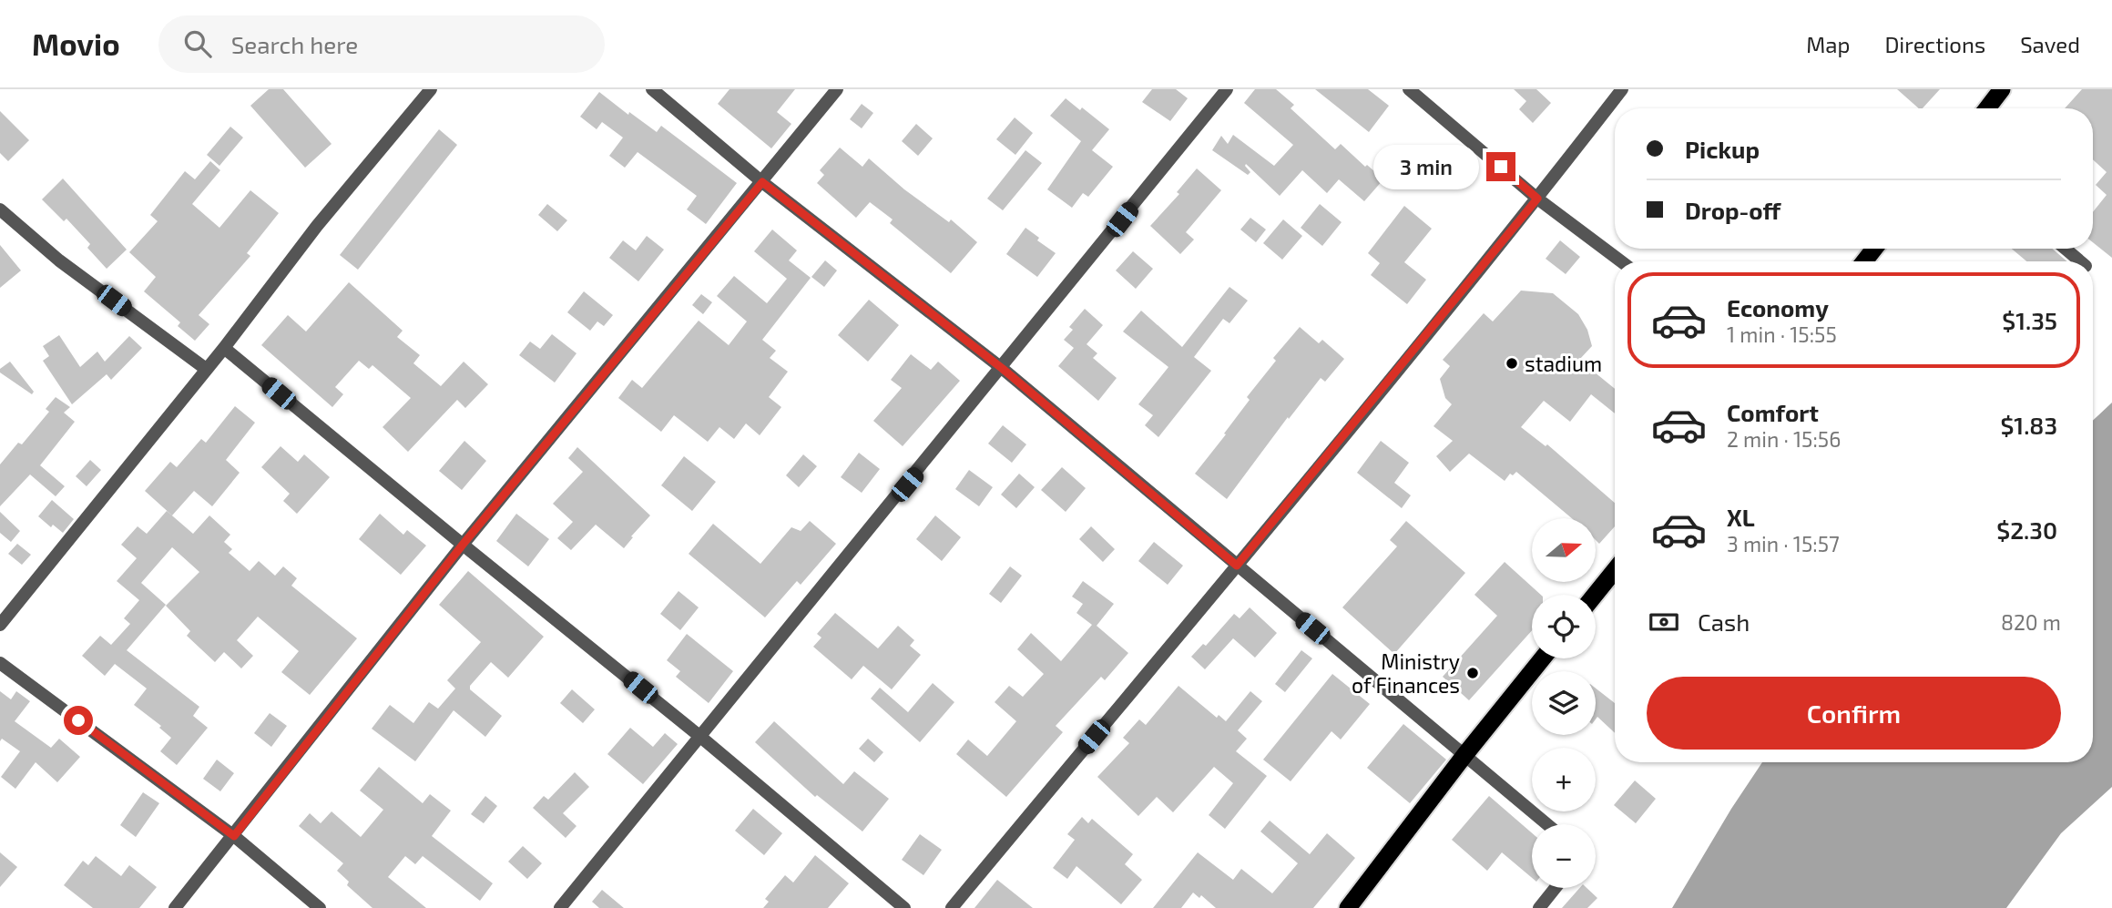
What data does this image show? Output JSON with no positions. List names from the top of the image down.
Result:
{
  "places": ["stadium", "Ministry of Finances"],
  "north": "right",
  "page": {
    "header": "Movio",
    "search": "Search here",
    "nav": ["Map", "Directions", "Saved"],
    "banner": ["Pickup", "Drop-off"],
    "bubble": "3 min",
    "list": [
      {
        "name": "Economy",
        "note": "1 min · 15:55",
        "value": "$1.35"
      },
      {
        "name": "Comfort",
        "note": "2 min · 15:56",
        "value": "$1.83"
      },
      {
        "name": "XL",
        "note": "3 min · 15:57",
        "value": "$2.30"
      }
    ],
    "map_buttons": ["+", "−"],
    "pay": ["Cash", "820 m"],
    "buttons": "Confirm"
  }
}
